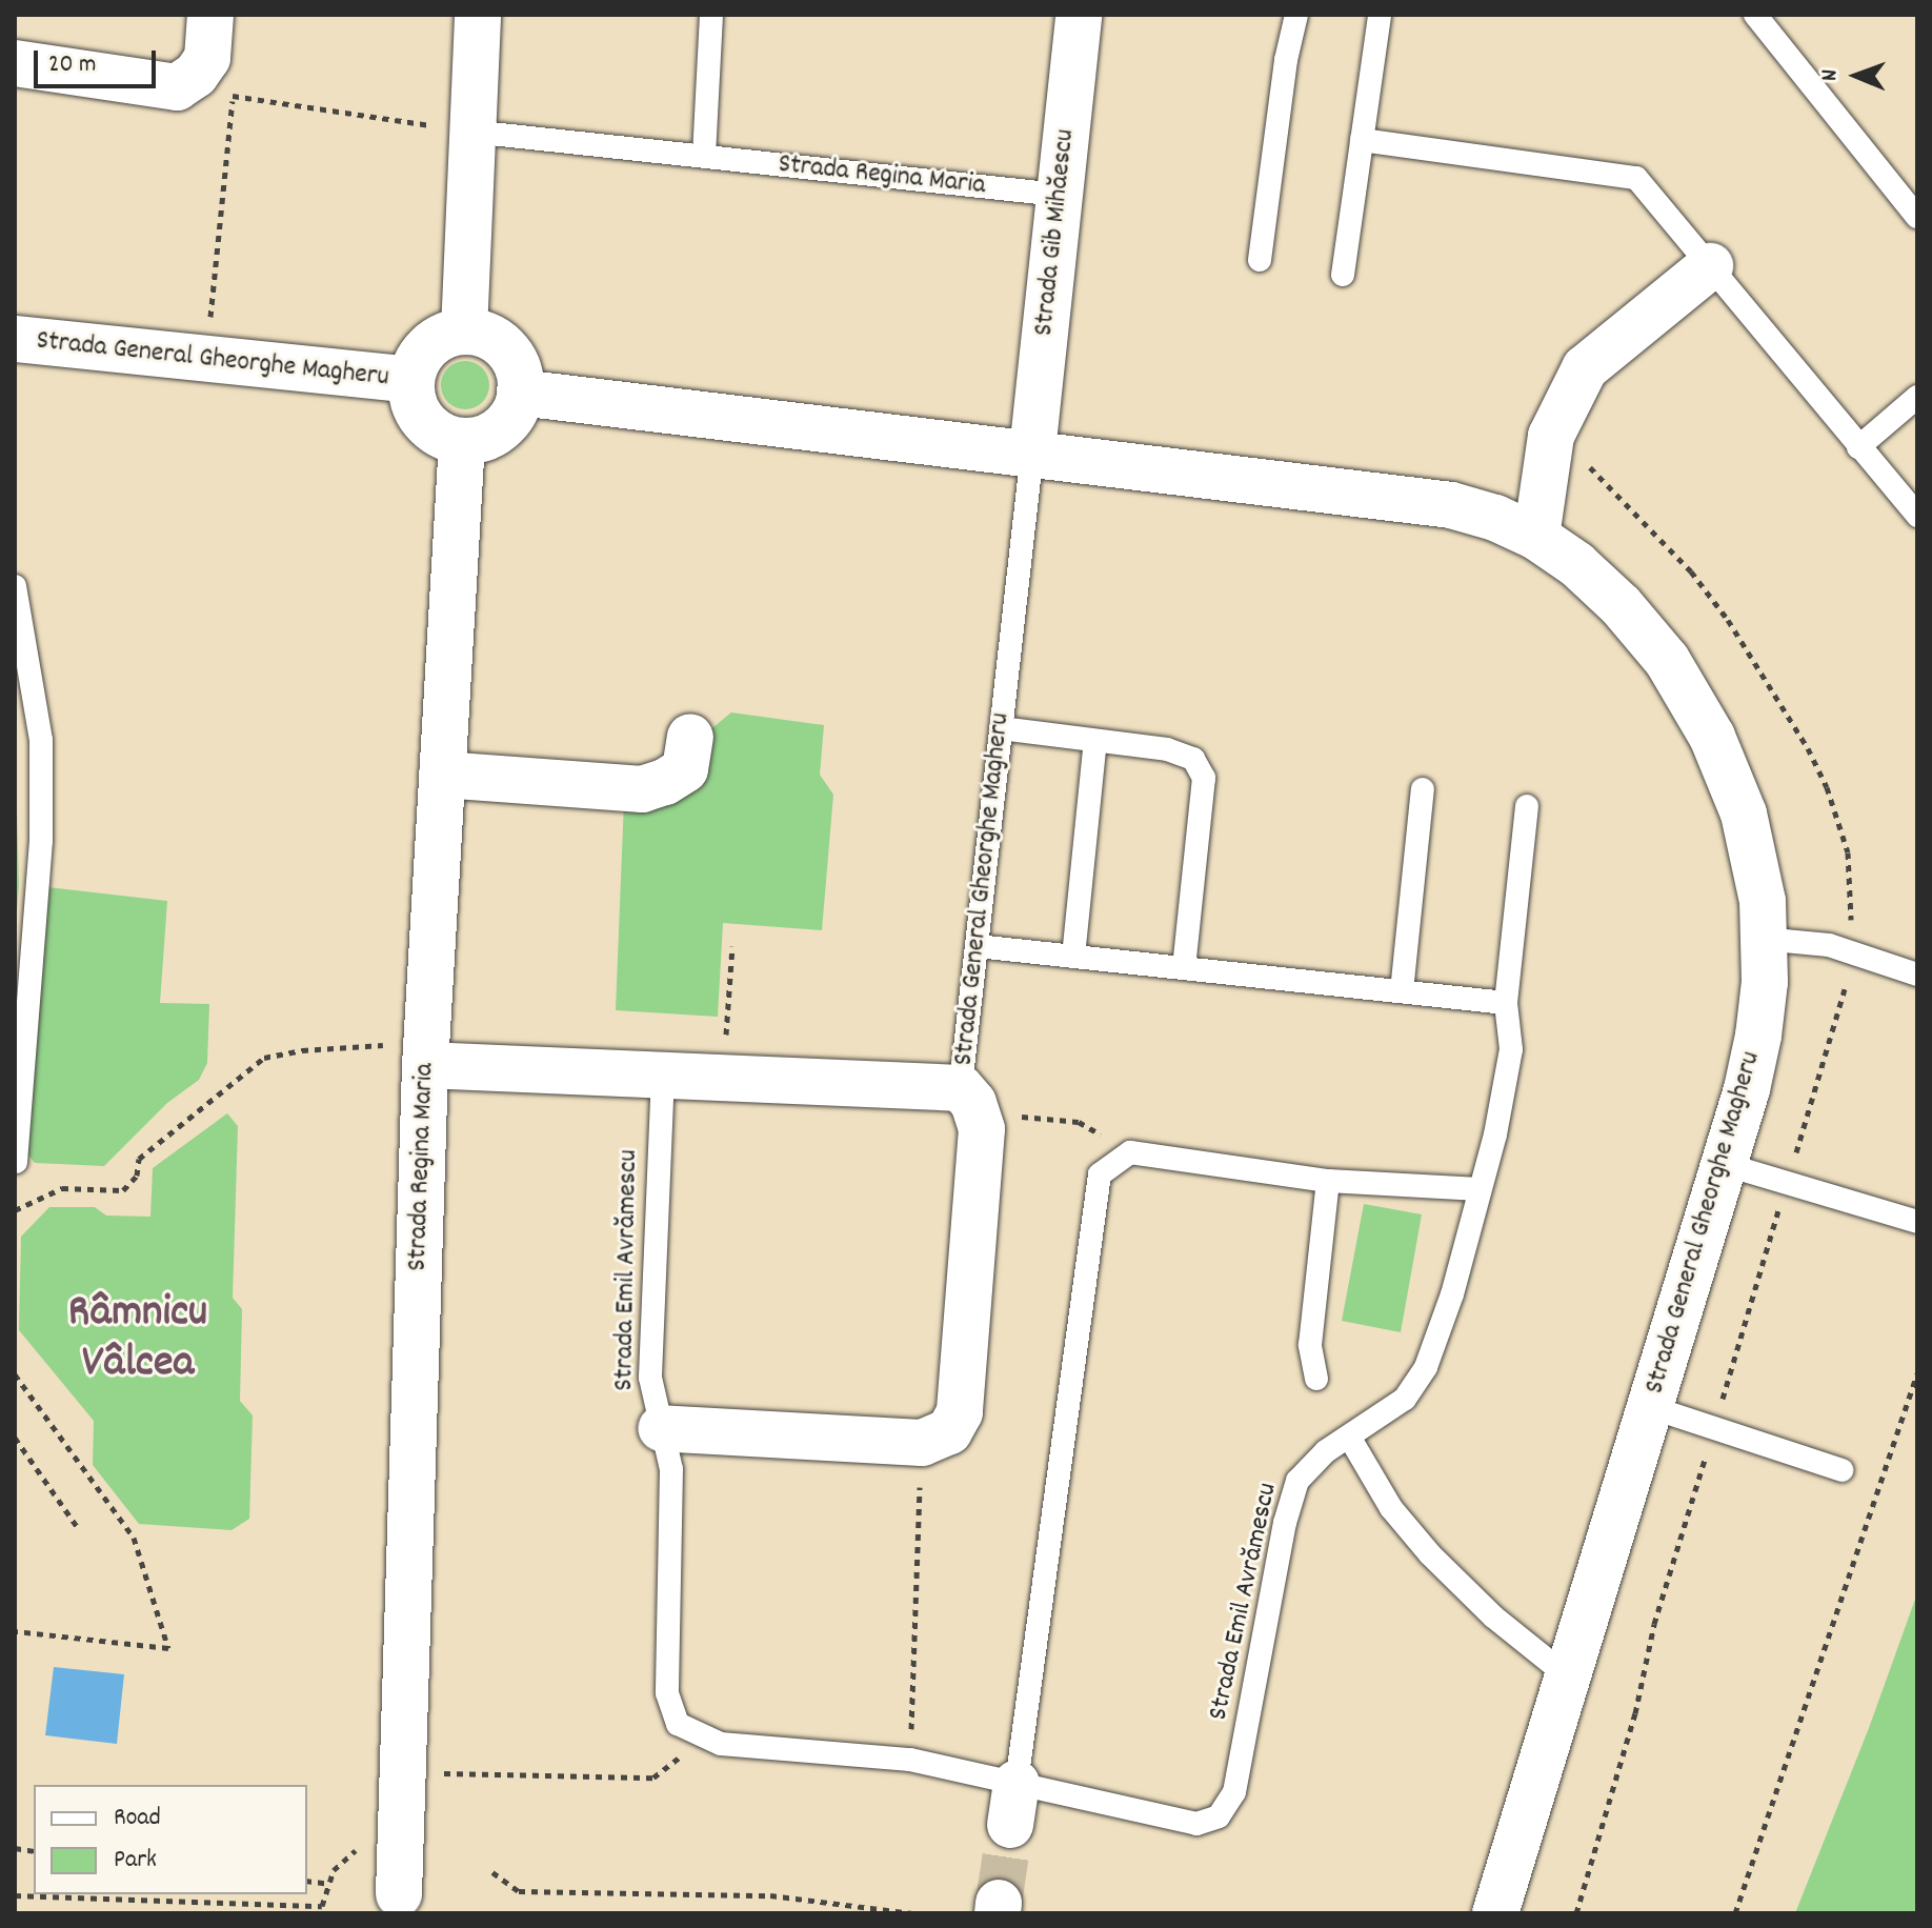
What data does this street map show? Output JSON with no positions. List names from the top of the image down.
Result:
{
  "streets": {
    "street": ["Strada Regina Maria", "Strada Gib Mihăescu", "Strada General Gheorghe Magheru"],
    "lane": ["Strada Emil Avrămescu"]
  },
  "crossings": [
    ["Strada Regina Maria", "Strada Gib Mihăescu"],
    ["Strada Regina Maria", "Strada General Gheorghe Magheru"],
    ["Strada Gib Mihăescu", "Strada General Gheorghe Magheru"]
  ],
  "districts": ["Râmnicu Vâlcea"],
  "legend": ["Road", "Park"],
  "scale_bar": "20 m",
  "north": "left"
}
